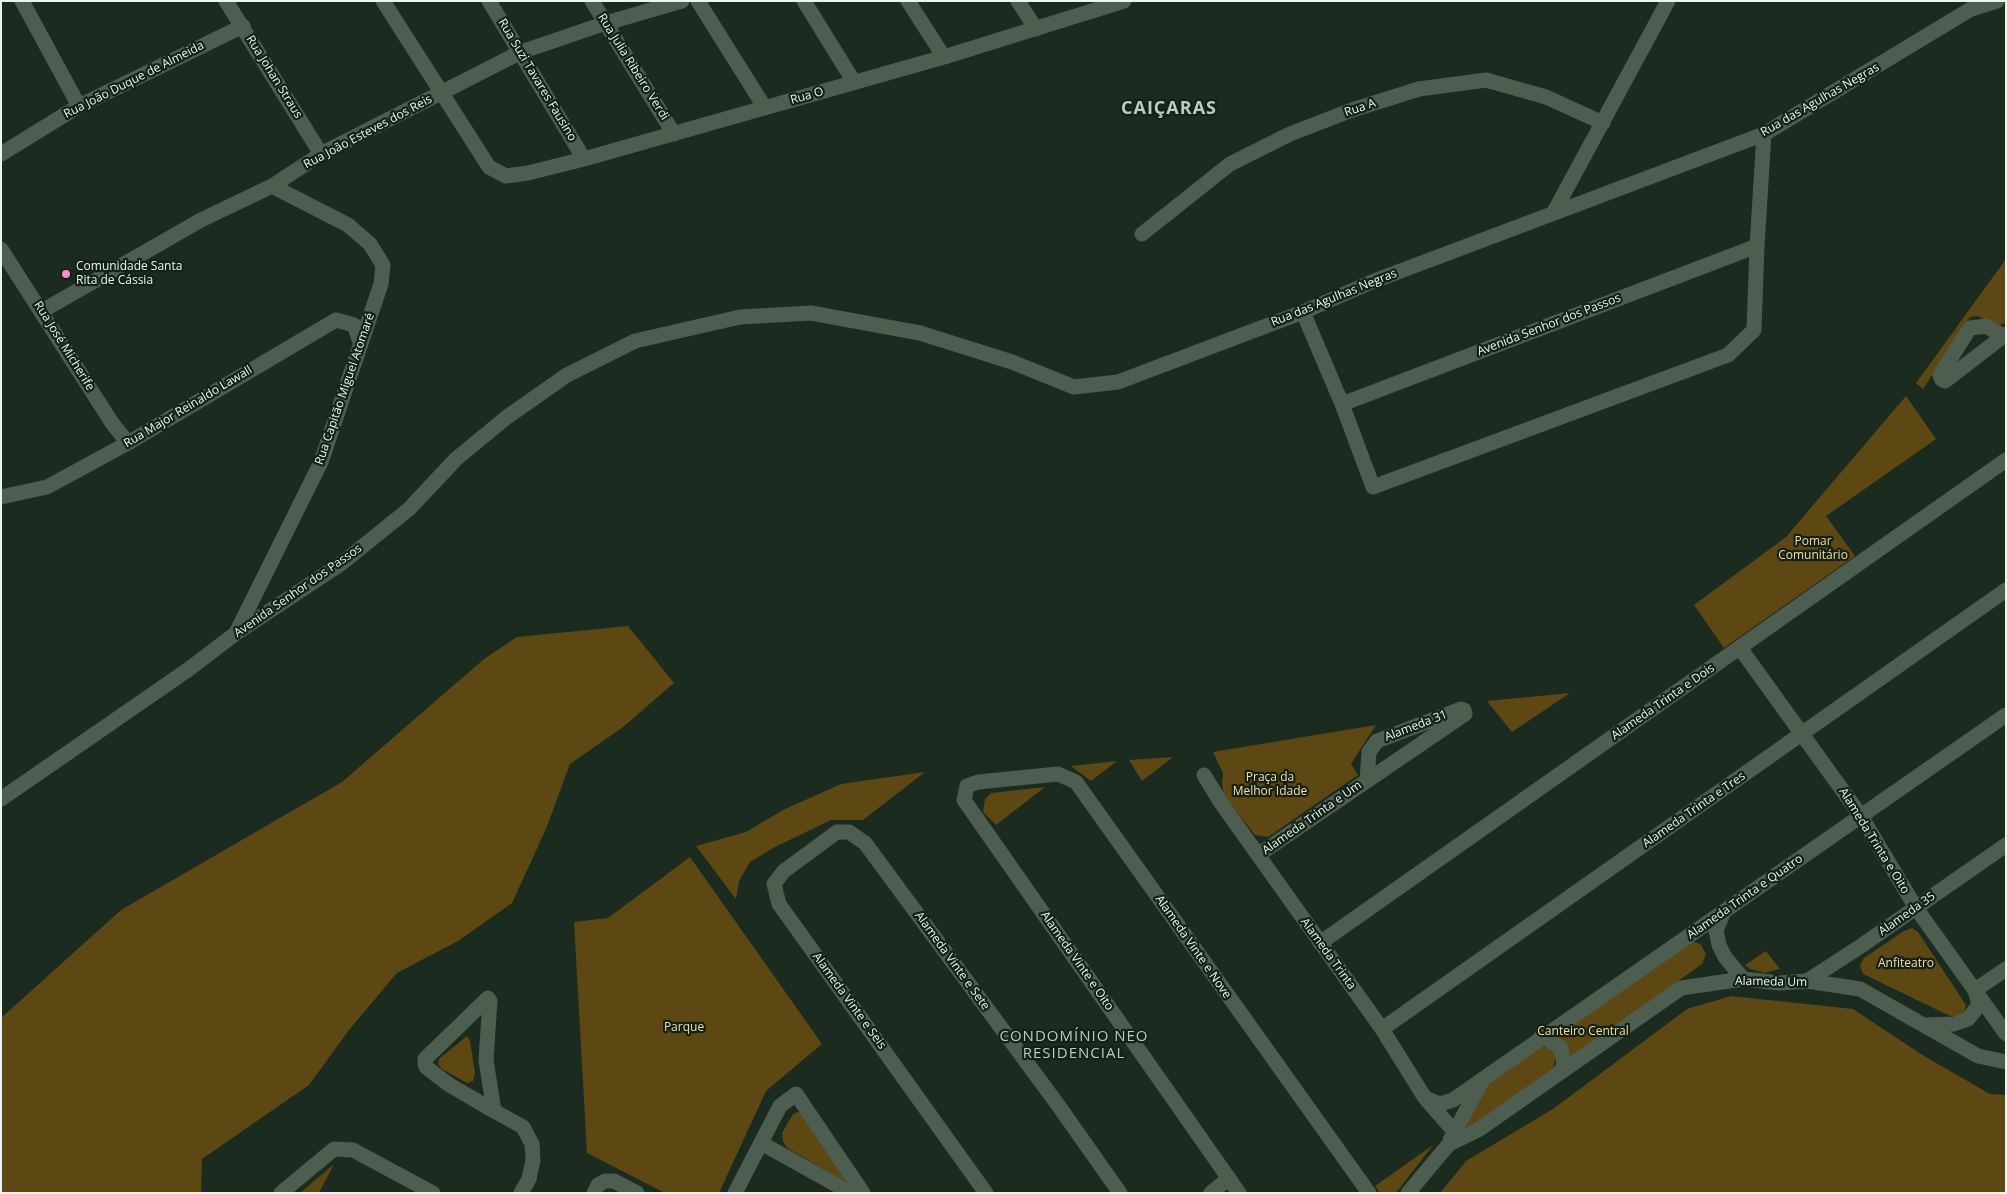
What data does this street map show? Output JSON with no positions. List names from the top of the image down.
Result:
{
  "streets": {
    "street": [
      "Rua Julia Ribeiro Verdi",
      "Rua Johan Straus",
      "Rua João Duque de Almeida",
      "Rua Suzi Tavares Fausino",
      "Rua O",
      "Rua das Agulhas Negras",
      "Rua A",
      "Rua João Esteves dos Reis",
      "Avenida Senhor dos Passos",
      "Rua José Micherife",
      "Rua Capitão Miguel Atomaré",
      "Rua Major Reinaldo Lawall",
      "Alameda Trinta e Dois",
      "Alameda 31",
      "Alameda Trinta e Tres",
      "Alameda Trinta e Um",
      "Alameda Trinta e Oito",
      "Alameda Trinta e Quatro",
      "Alameda 35",
      "Alameda Vinte e Nove",
      "Alameda Trinta",
      "Alameda Vinte e Sete",
      "Alameda Vinte e Oito",
      "Alameda Um",
      "Alameda Vinte e Seis"
    ]
  },
  "crossings": [
    ["Rua Julia Ribeiro Verdi", "Rua O"],
    ["Rua Julia Ribeiro Verdi", "Rua João Esteves dos Reis"],
    ["Rua Johan Straus", "Rua João Duque de Almeida"],
    ["Rua Johan Straus", "Rua João Esteves dos Reis"],
    ["Rua Suzi Tavares Fausino", "Rua O"],
    ["Rua Suzi Tavares Fausino", "Rua João Esteves dos Reis"],
    ["Rua O", "Rua João Esteves dos Reis"],
    ["Rua das Agulhas Negras", "Avenida Senhor dos Passos"],
    ["Rua João Esteves dos Reis", "Rua José Micherife"],
    ["Rua João Esteves dos Reis", "Rua Capitão Miguel Atomaré"],
    ["Avenida Senhor dos Passos", "Rua Capitão Miguel Atomaré"],
    ["Rua José Micherife", "Rua Major Reinaldo Lawall"],
    ["Rua Capitão Miguel Atomaré", "Rua Major Reinaldo Lawall"],
    ["Alameda Trinta e Dois", "Alameda Trinta e Oito"],
    ["Alameda Trinta e Dois", "Alameda Trinta"],
    ["Alameda 31", "Alameda Trinta e Um"],
    ["Alameda Trinta e Tres", "Alameda Trinta e Oito"],
    ["Alameda Trinta e Tres", "Alameda Trinta"],
    ["Alameda Trinta e Um", "Alameda Trinta"],
    ["Alameda Trinta e Oito", "Alameda Trinta e Quatro"],
    ["Alameda Trinta e Oito", "Alameda 35"],
    ["Alameda Trinta e Quatro", "Alameda Trinta"],
    ["Alameda Trinta e Quatro", "Alameda Um"],
    ["Alameda 35", "Alameda Um"],
    ["Alameda Vinte e Nove", "Alameda Vinte e Oito"],
    ["Alameda Trinta", "Alameda Um"],
    ["Alameda Vinte e Sete", "Alameda Vinte e Seis"]
  ],
  "districts": ["CAIÇARAS", "CONDOMÍNIO NEO RESIDENCIAL"],
  "parks": [
    "Pomar Comunitário",
    "Praça da Melhor Idade",
    "Anfiteatro",
    "Parque",
    "Canteiro Central"
  ],
  "places": ["Comunidade Santa Rita de Cássia"]
}
